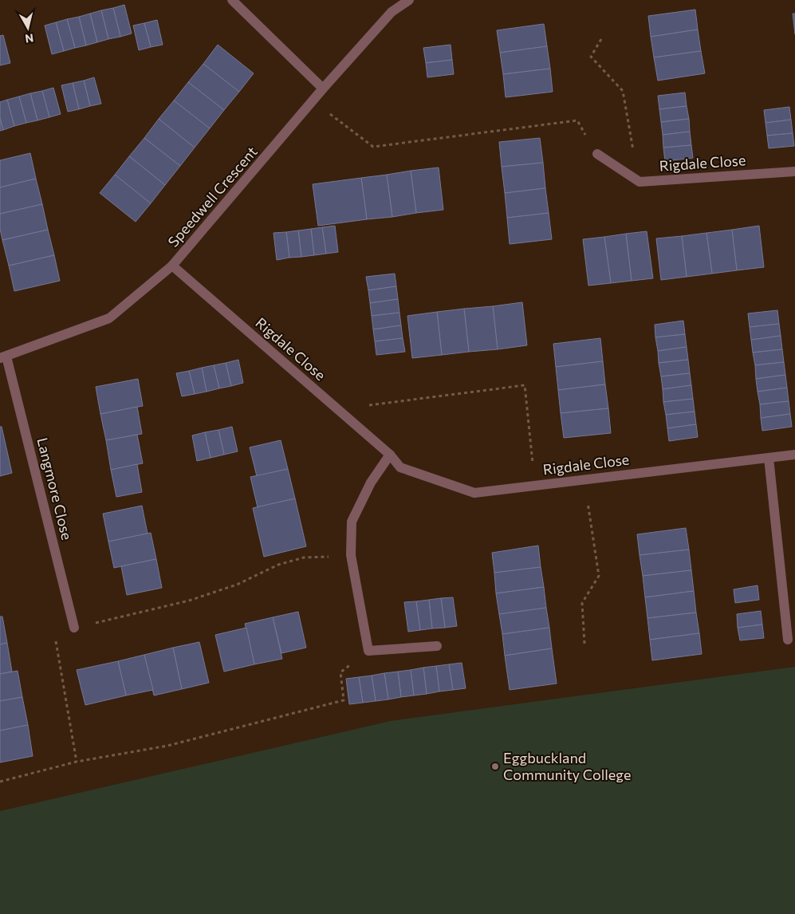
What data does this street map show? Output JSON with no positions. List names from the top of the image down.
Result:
{
  "streets": {
    "street": ["Rigdale Close", "Speedwell Crescent", "Langmore Close"]
  },
  "crossings": [
    ["Rigdale Close", "Speedwell Crescent"],
    ["Speedwell Crescent", "Langmore Close"]
  ],
  "places": ["Eggbuckland Community College"],
  "north": "bottom"
}
